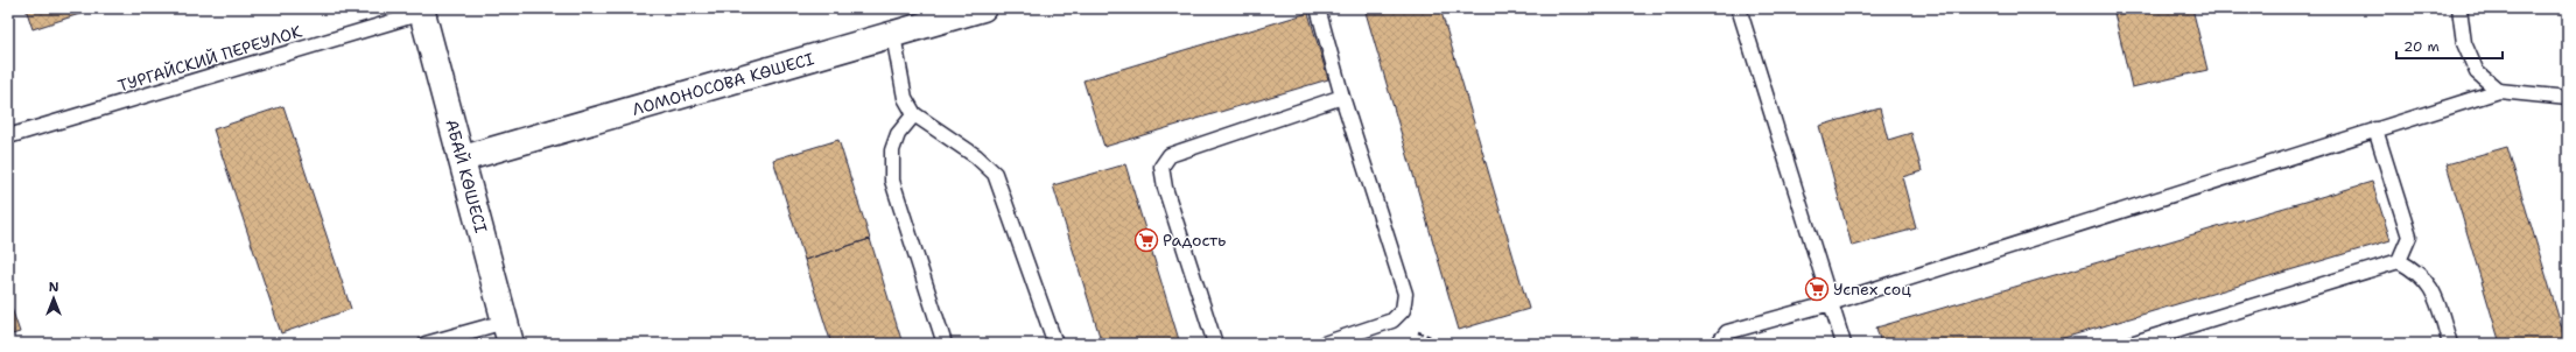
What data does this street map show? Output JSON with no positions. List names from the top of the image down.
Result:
{
  "streets": {
    "street": ["ЛОМОНОСОВА КӨШЕСІ", "АБАЙ КӨШЕСІ"],
    "lane": ["ТУРГАЙСКИЙ ПЕРЕУЛОК"]
  },
  "crossings": [
    ["ТУРГАЙСКИЙ ПЕРЕУЛОК", "АБАЙ КӨШЕСІ"],
    ["ЛОМОНОСОВА КӨШЕСІ", "АБАЙ КӨШЕСІ"]
  ],
  "places": {
    "supermarket": ["Радость", "Успех соц"]
  },
  "scale_bar": "20 m",
  "north": "top"
}
